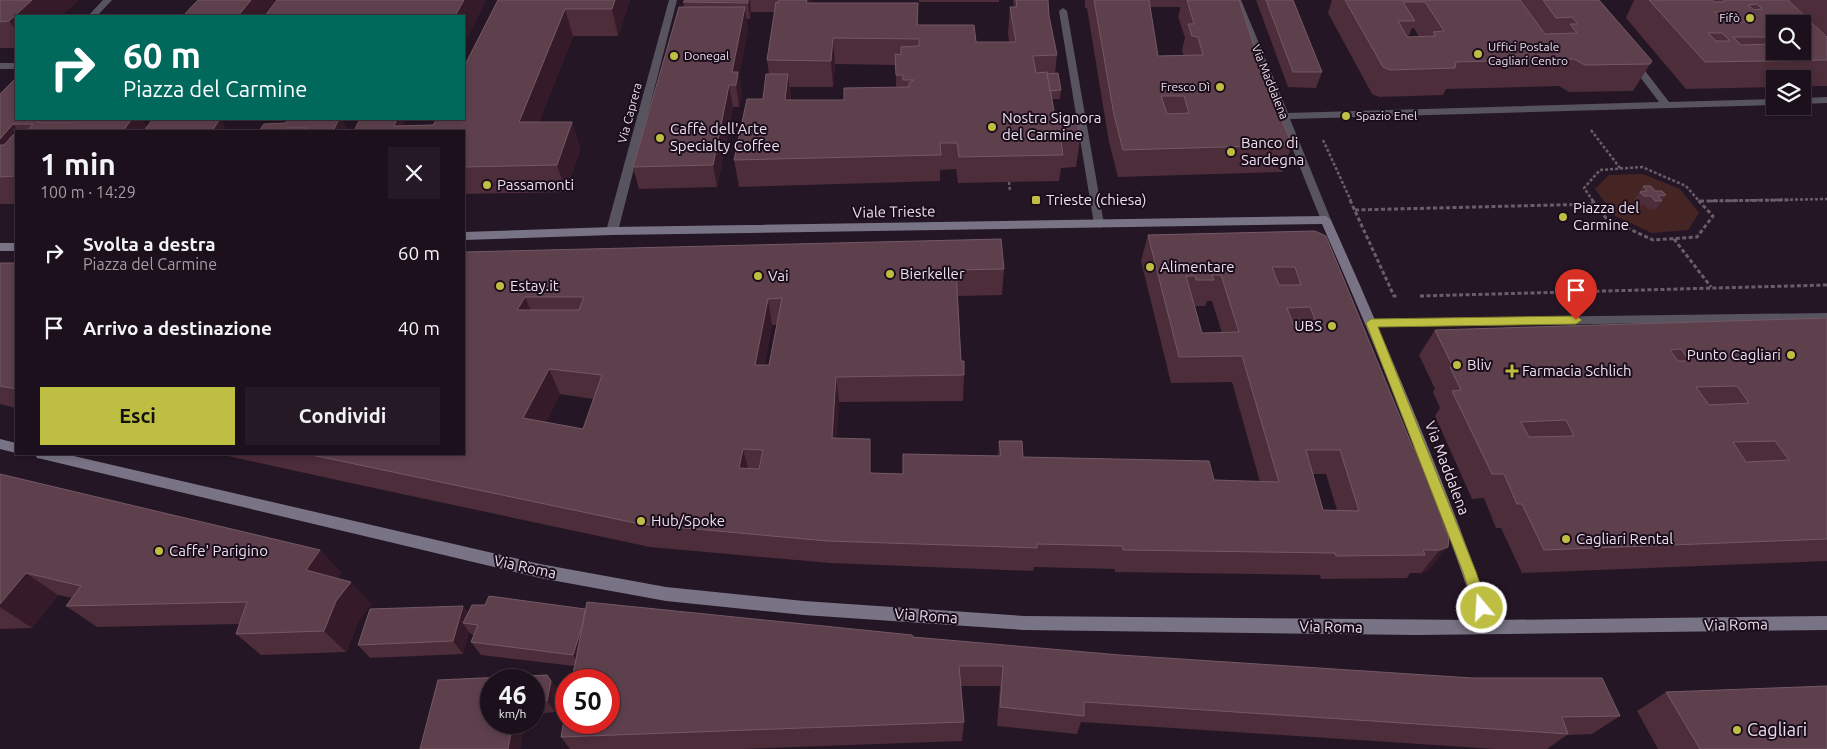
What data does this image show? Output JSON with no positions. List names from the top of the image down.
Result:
{
  "streets": {
    "main road": ["Via Maddalena", "Viale Trieste", "Via Roma"],
    "street": ["Via Caprera"]
  },
  "crossings": [
    ["Via Maddalena", "Viale Trieste"],
    ["Via Maddalena", "Via Roma"],
    ["Via Caprera", "Viale Trieste"]
  ],
  "places": {
    "other": [
      "Fifò",
      "Uffici Postale Cagliari Centro",
      "Donegal",
      "Fresco Dì",
      "Spazio Enel",
      "Nostra Signora del Carmine",
      "Caffè dell'Arte Specialty Coffee",
      "Banco di Sardegna",
      "Passamonti",
      "Piazza del Carmine",
      "Alimentare",
      "Bierkeller",
      "Vai",
      "Estay.it",
      "UBS",
      "Punto Cagliari",
      "Bliv",
      "Hub/Spoke",
      "Cagliari Rental",
      "Caffe' Parigino",
      "Cagliari"
    ],
    "transit": ["Trieste (chiesa)"],
    "health": ["Farmacia Schlich"]
  },
  "page": {
    "turn": ["60 m", "Piazza del Carmine"],
    "heading": ["1 min", "100 m · 14:29"],
    "list": [
      {
        "name": "Svolta a destra",
        "note": "Piazza del Carmine",
        "value": "60 m"
      },
      {
        "name": "Arrivo a destinazione",
        "value": "40 m"
      }
    ],
    "buttons": ["Esci", "Condividi"],
    "speed": "46 km/h",
    "limit": "50"
  }
}
